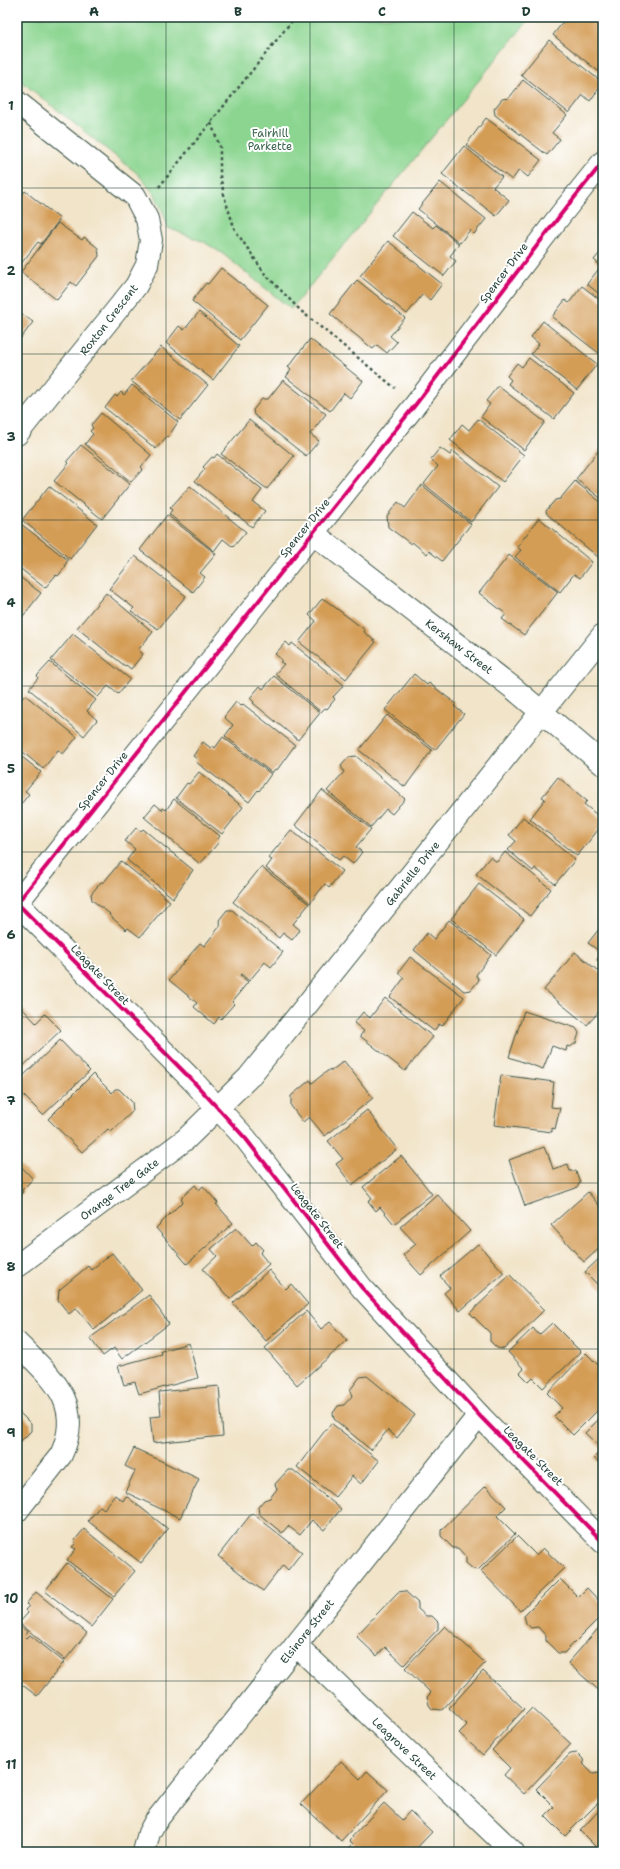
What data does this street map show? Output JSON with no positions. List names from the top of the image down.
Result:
{
  "streets": {
    "street": [
      "Spencer Drive",
      "Roxton Crescent",
      "Kershaw Street",
      "Gabrielle Drive",
      "Leagate Street",
      "Orange Tree Gate",
      "Elsinore Street",
      "Leagrove Street"
    ]
  },
  "crossings": [
    ["Spencer Drive", "Kershaw Street"],
    ["Spencer Drive", "Leagate Street"],
    ["Kershaw Street", "Gabrielle Drive"],
    ["Gabrielle Drive", "Leagate Street"],
    ["Gabrielle Drive", "Orange Tree Gate"],
    ["Leagate Street", "Orange Tree Gate"],
    ["Leagate Street", "Elsinore Street"],
    ["Elsinore Street", "Leagrove Street"]
  ],
  "parks": ["Fairhill Parkette"],
  "grid": {
    "columns": [
      "A",
      "B",
      "C",
      "D"
    ],
    "rows": [
      "1",
      "2",
      "3",
      "4",
      "5",
      "6",
      "7",
      "8",
      "9",
      "10",
      "11"
    ]
  }
}
